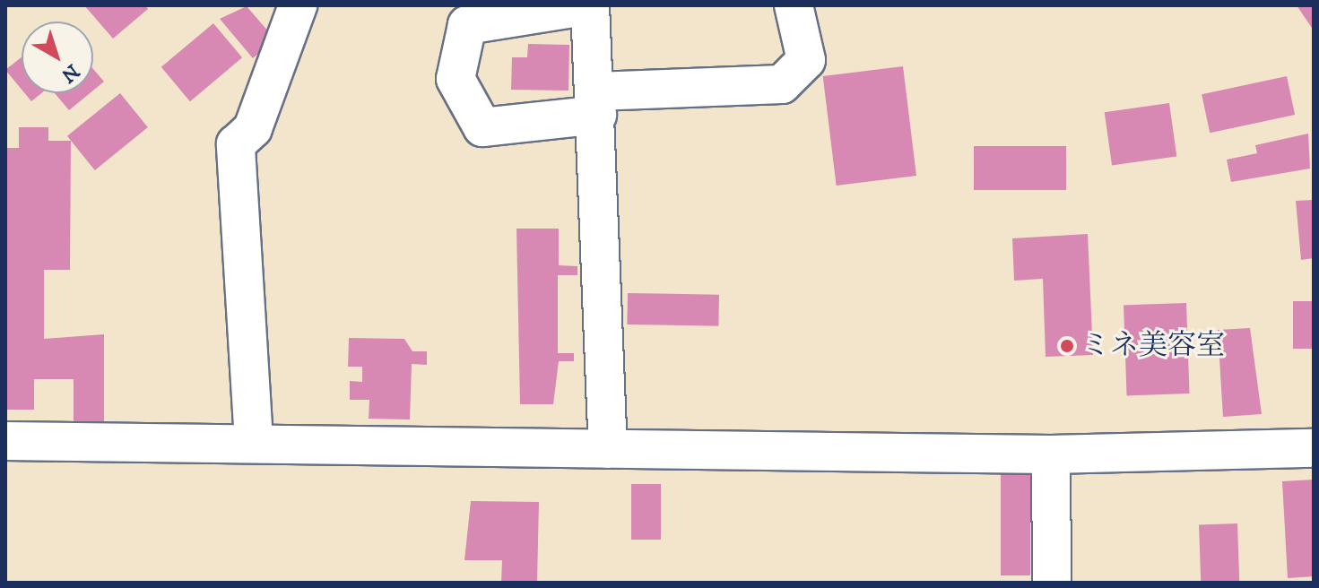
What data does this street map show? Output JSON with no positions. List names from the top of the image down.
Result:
{
  "places": ["ミネ美容室"],
  "north": "bottom right"
}
